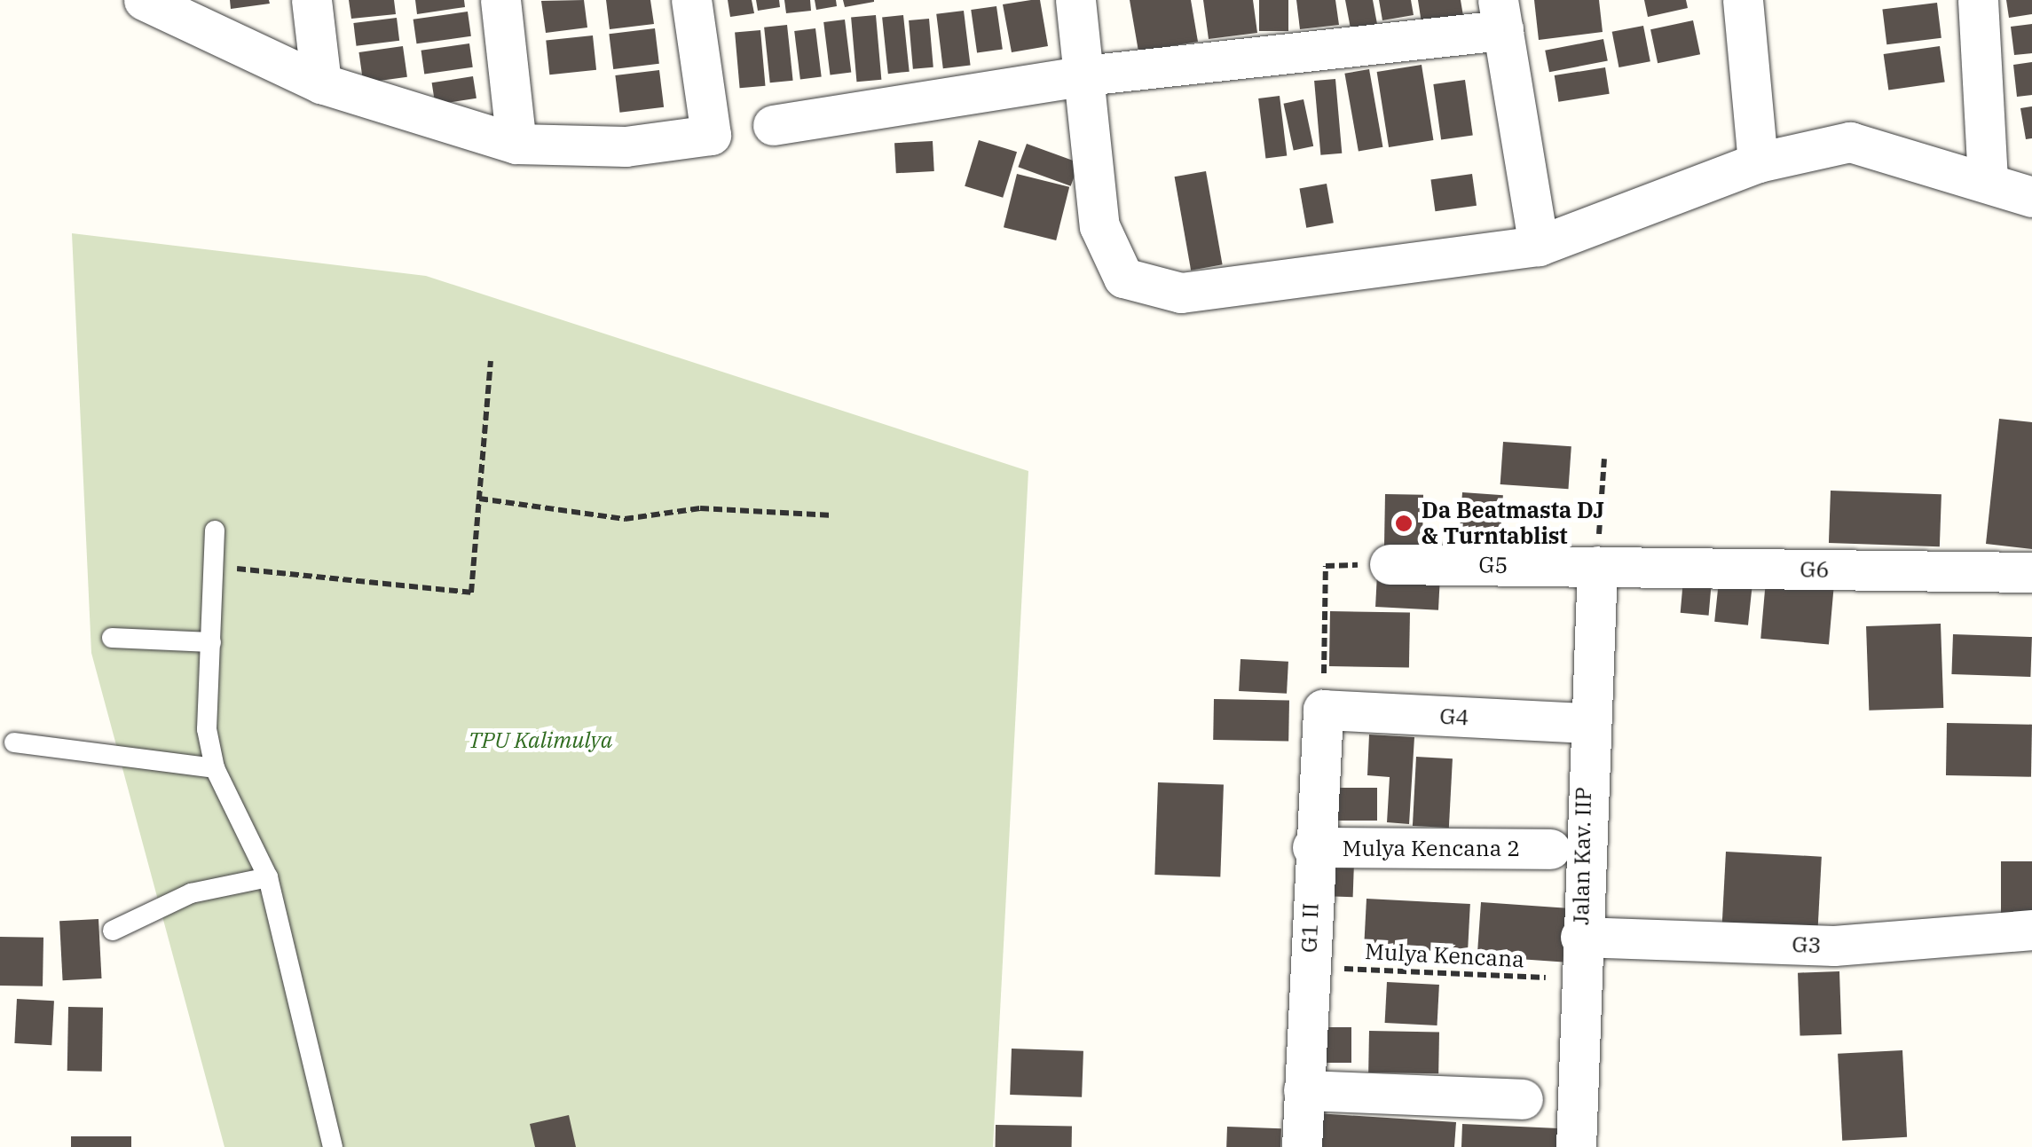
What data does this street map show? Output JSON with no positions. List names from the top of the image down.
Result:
{
  "streets": {
    "street": [
      "G5",
      "G6",
      "G4",
      "Mulya Kencana 2",
      "Jalan Kav. IIP",
      "G1 II",
      "G3"
    ],
    "path": ["Mulya Kencana"]
  },
  "crossings": [
    ["G5", "G6"],
    ["G5", "Jalan Kav. IIP"],
    ["G6", "Jalan Kav. IIP"],
    ["G4", "Jalan Kav. IIP"],
    ["G4", "G1 II"],
    ["Mulya Kencana 2", "G1 II"],
    ["Jalan Kav. IIP", "G3"],
    ["Jalan Kav. IIP", "Mulya Kencana"],
    ["G1 II", "Mulya Kencana"]
  ],
  "parks": ["TPU Kalimulya"],
  "places": ["Da Beatmasta DJ & Turntablist"]
}
